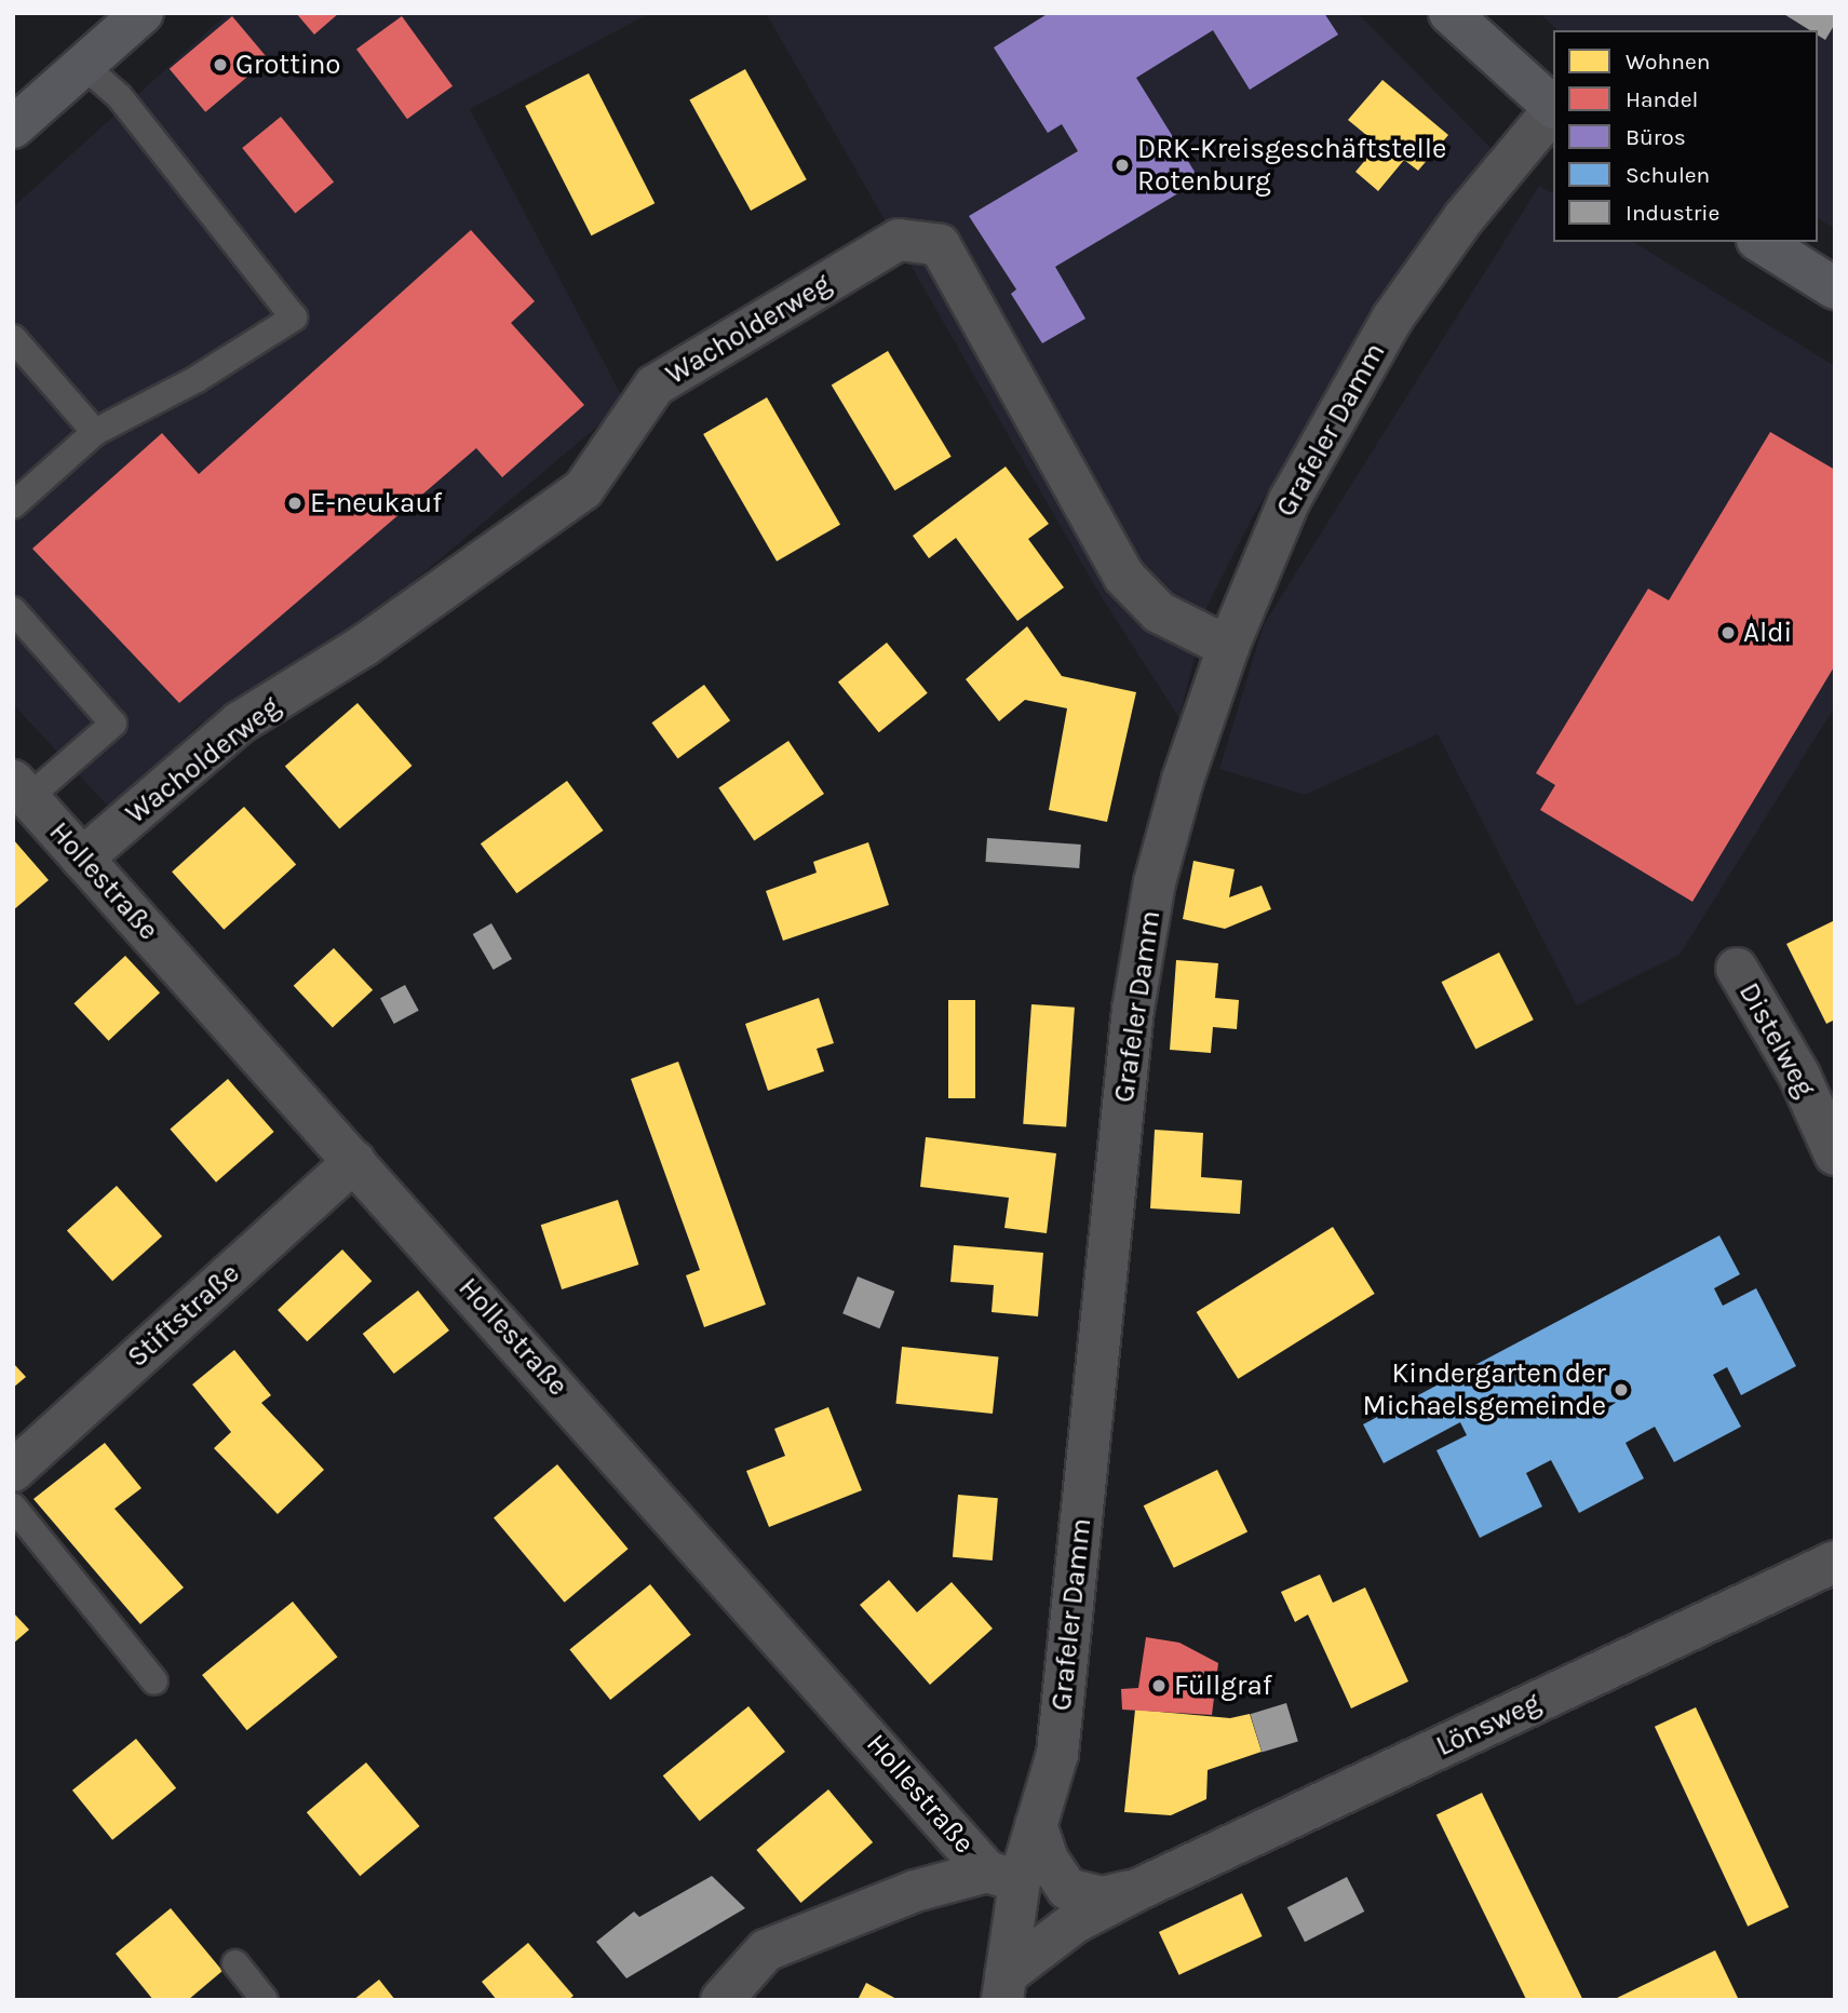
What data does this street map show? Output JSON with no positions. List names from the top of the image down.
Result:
{
  "streets": {
    "street": [
      "Wacholderweg",
      "Grafeler Damm",
      "Hollestraße",
      "Distelweg",
      "Stiftstraße",
      "Lönsweg"
    ]
  },
  "crossings": [
    ["Wacholderweg", "Grafeler Damm"],
    ["Wacholderweg", "Hollestraße"],
    ["Grafeler Damm", "Hollestraße"],
    ["Grafeler Damm", "Lönsweg"],
    ["Hollestraße", "Stiftstraße"]
  ],
  "places": [
    "Grottino",
    "DRK-Kreisgeschäftstelle Rotenburg",
    "E-neukauf",
    "Aldi",
    "Kindergarten der Michaelsgemeinde",
    "Füllgraf"
  ],
  "legend": [
    "Wohnen",
    "Handel",
    "Büros",
    "Schulen",
    "Industrie"
  ]
}
